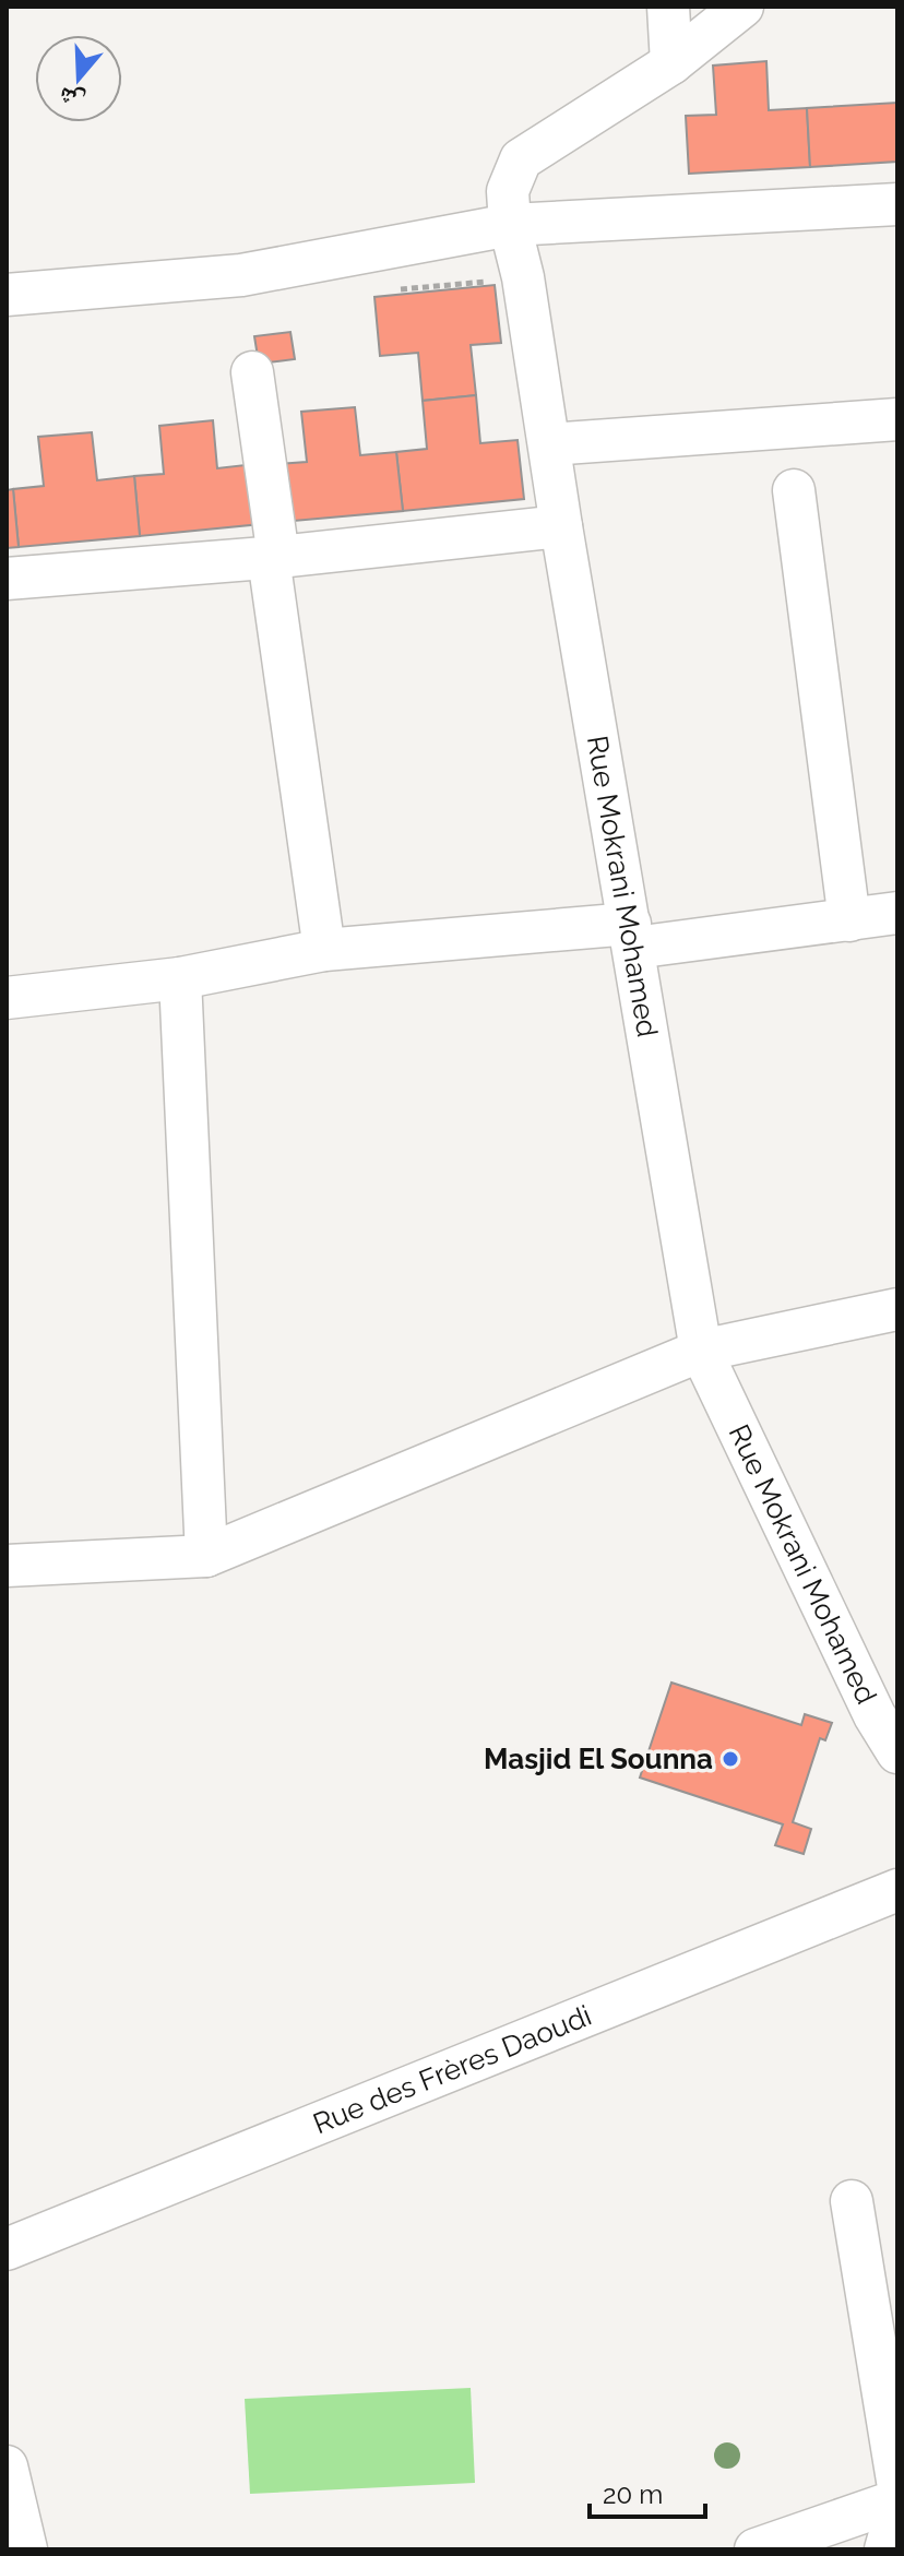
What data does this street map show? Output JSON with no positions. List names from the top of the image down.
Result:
{
  "streets": {
    "street": ["Rue Mokrani Mohamed", "Rue des Frères Daoudi"]
  },
  "places": ["Masjid El Sounna"],
  "scale_bar": "20 m",
  "north": "bottom"
}
